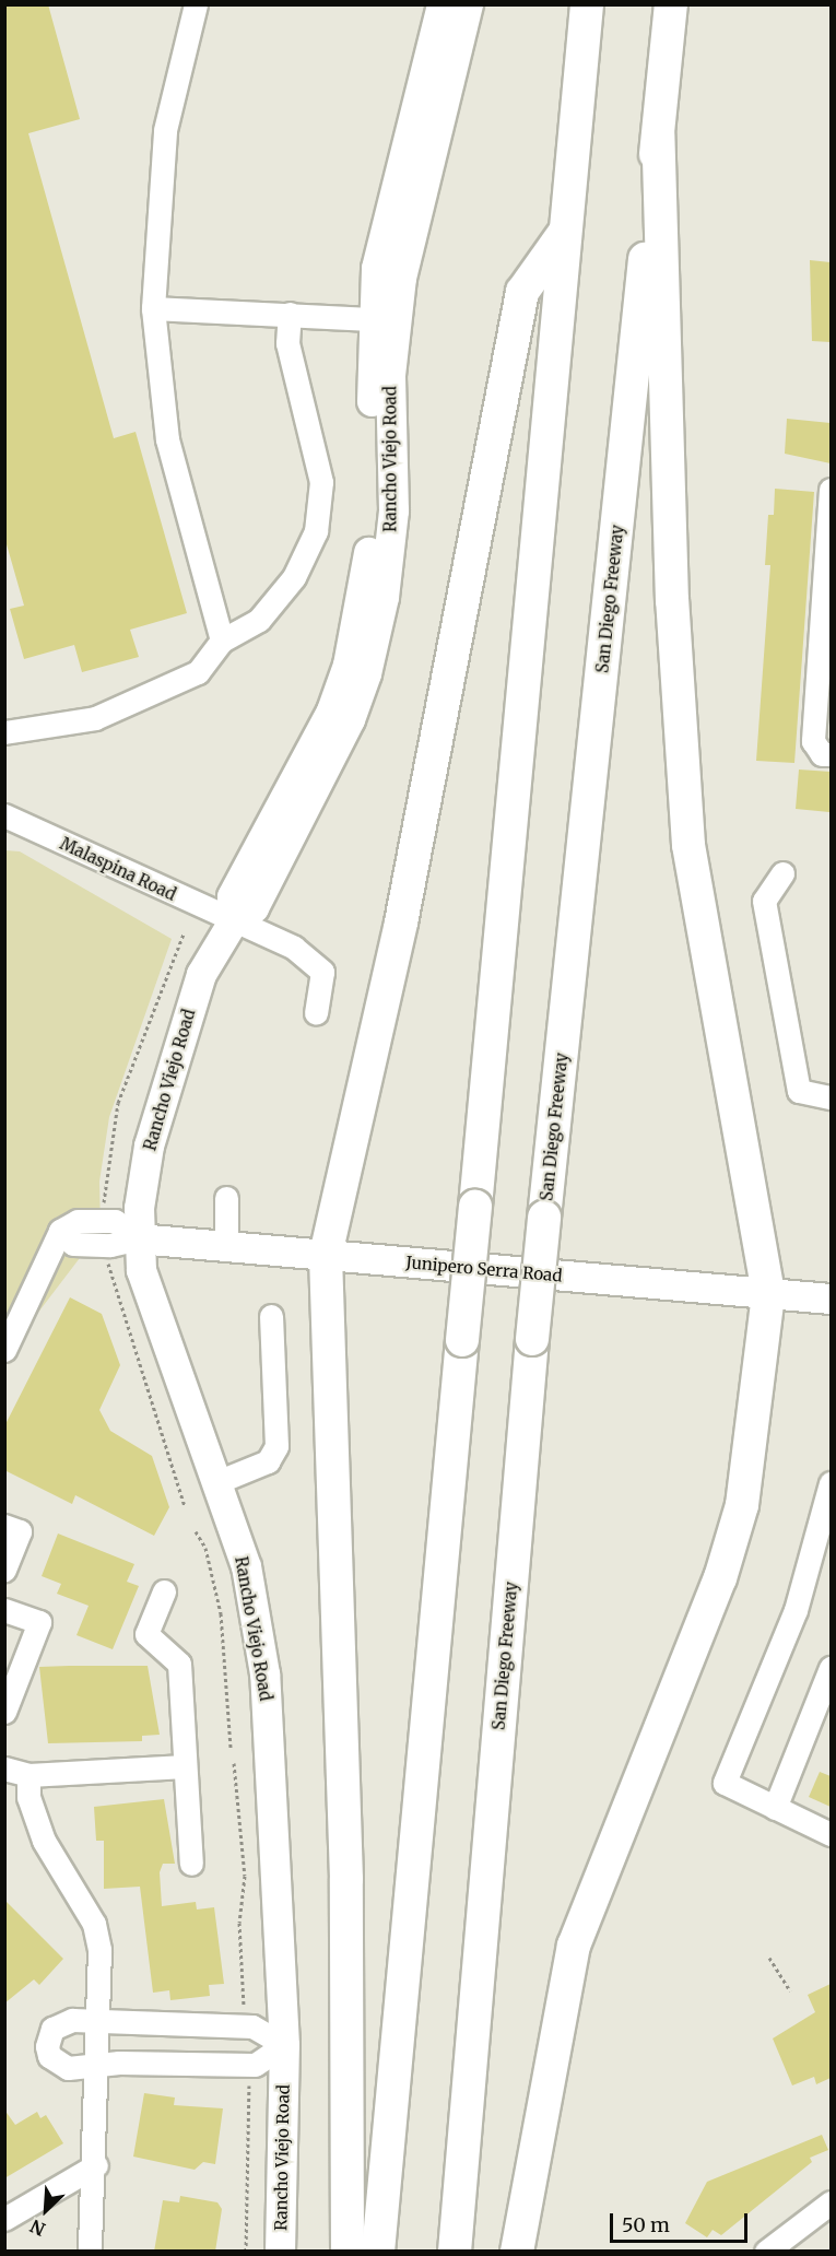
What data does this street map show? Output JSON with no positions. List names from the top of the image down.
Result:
{
  "streets": {
    "highway": ["San Diego Freeway"],
    "main road": ["Rancho Viejo Road", "Junipero Serra Road"],
    "street": ["Malaspina Road"]
  },
  "crossings": [
    ["Rancho Viejo Road", "Malaspina Road"],
    ["Rancho Viejo Road", "Junipero Serra Road"]
  ],
  "scale_bar": "50 m",
  "north": "bottom left"
}
